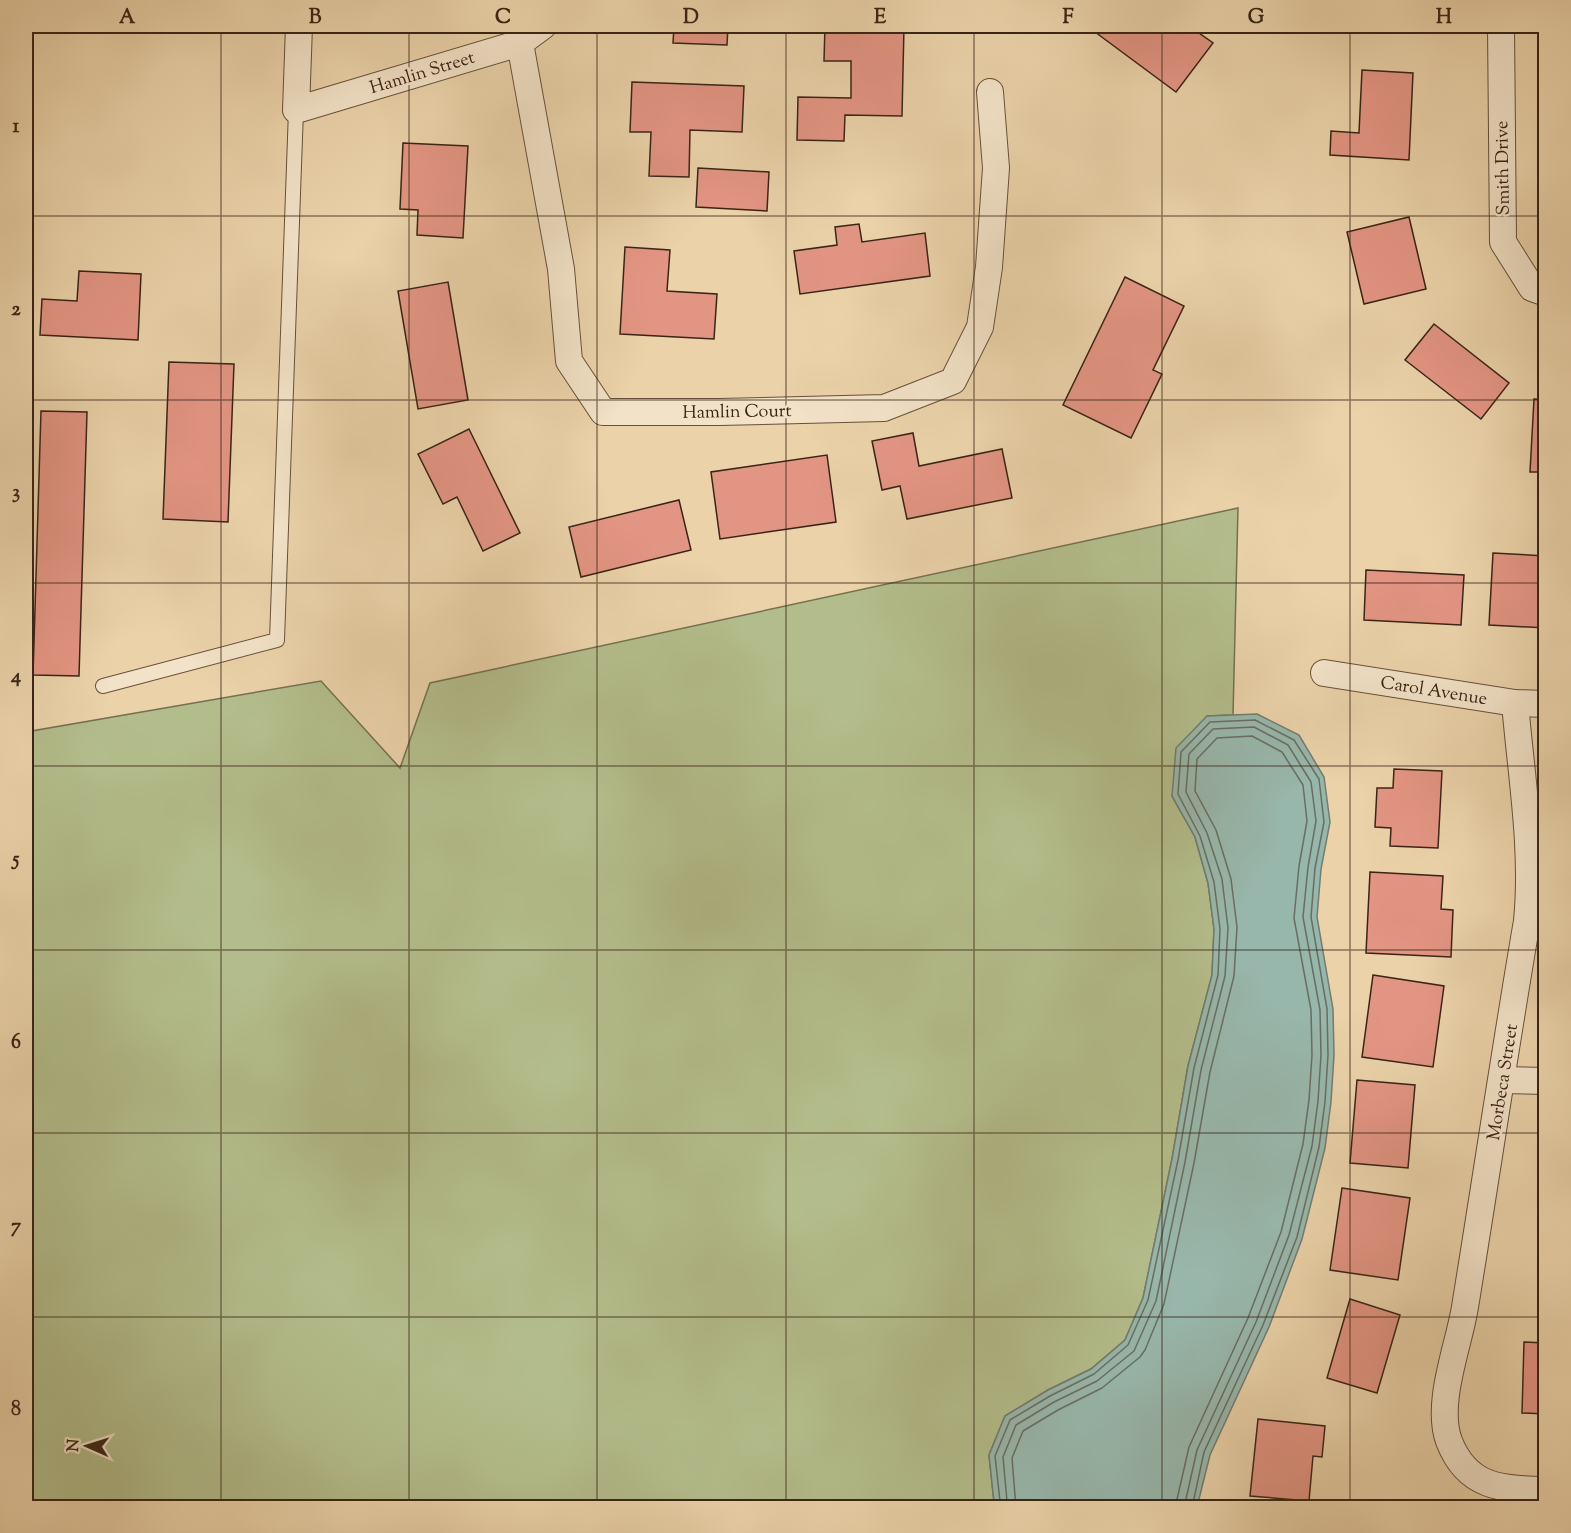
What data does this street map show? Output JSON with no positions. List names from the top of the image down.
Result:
{
  "streets": {
    "street": [
      "Hamlin Street",
      "Smith Drive",
      "Hamlin Court",
      "Carol Avenue",
      "Morbeca Street"
    ]
  },
  "crossings": [
    ["Hamlin Street", "Hamlin Court"],
    ["Carol Avenue", "Morbeca Street"]
  ],
  "north": "left",
  "grid": {
    "columns": [
      "A",
      "B",
      "C",
      "D",
      "E",
      "F",
      "G",
      "H"
    ],
    "rows": [
      "1",
      "2",
      "3",
      "4",
      "5",
      "6",
      "7",
      "8"
    ]
  }
}
